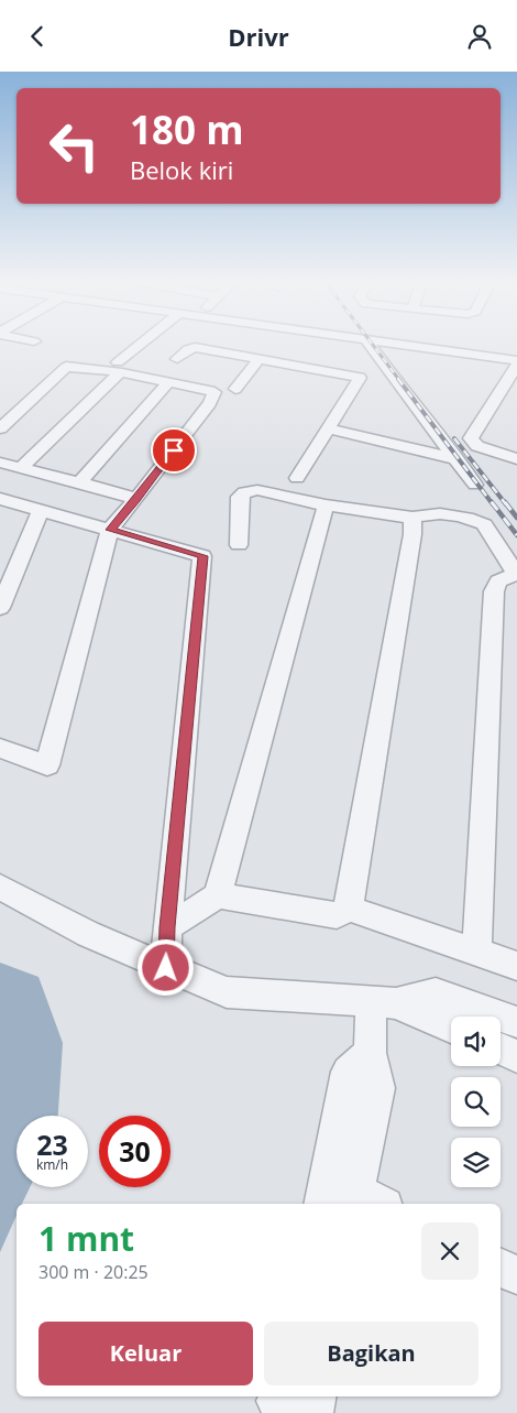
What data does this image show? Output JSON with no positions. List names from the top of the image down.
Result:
{
  "page": {
    "header": "Drivr",
    "turn": ["180 m", "Belok kiri"],
    "speed": "23 km/h",
    "limit": "30",
    "heading": ["1 mnt", "300 m · 20:25"],
    "buttons": ["Keluar", "Bagikan"]
  }
}
